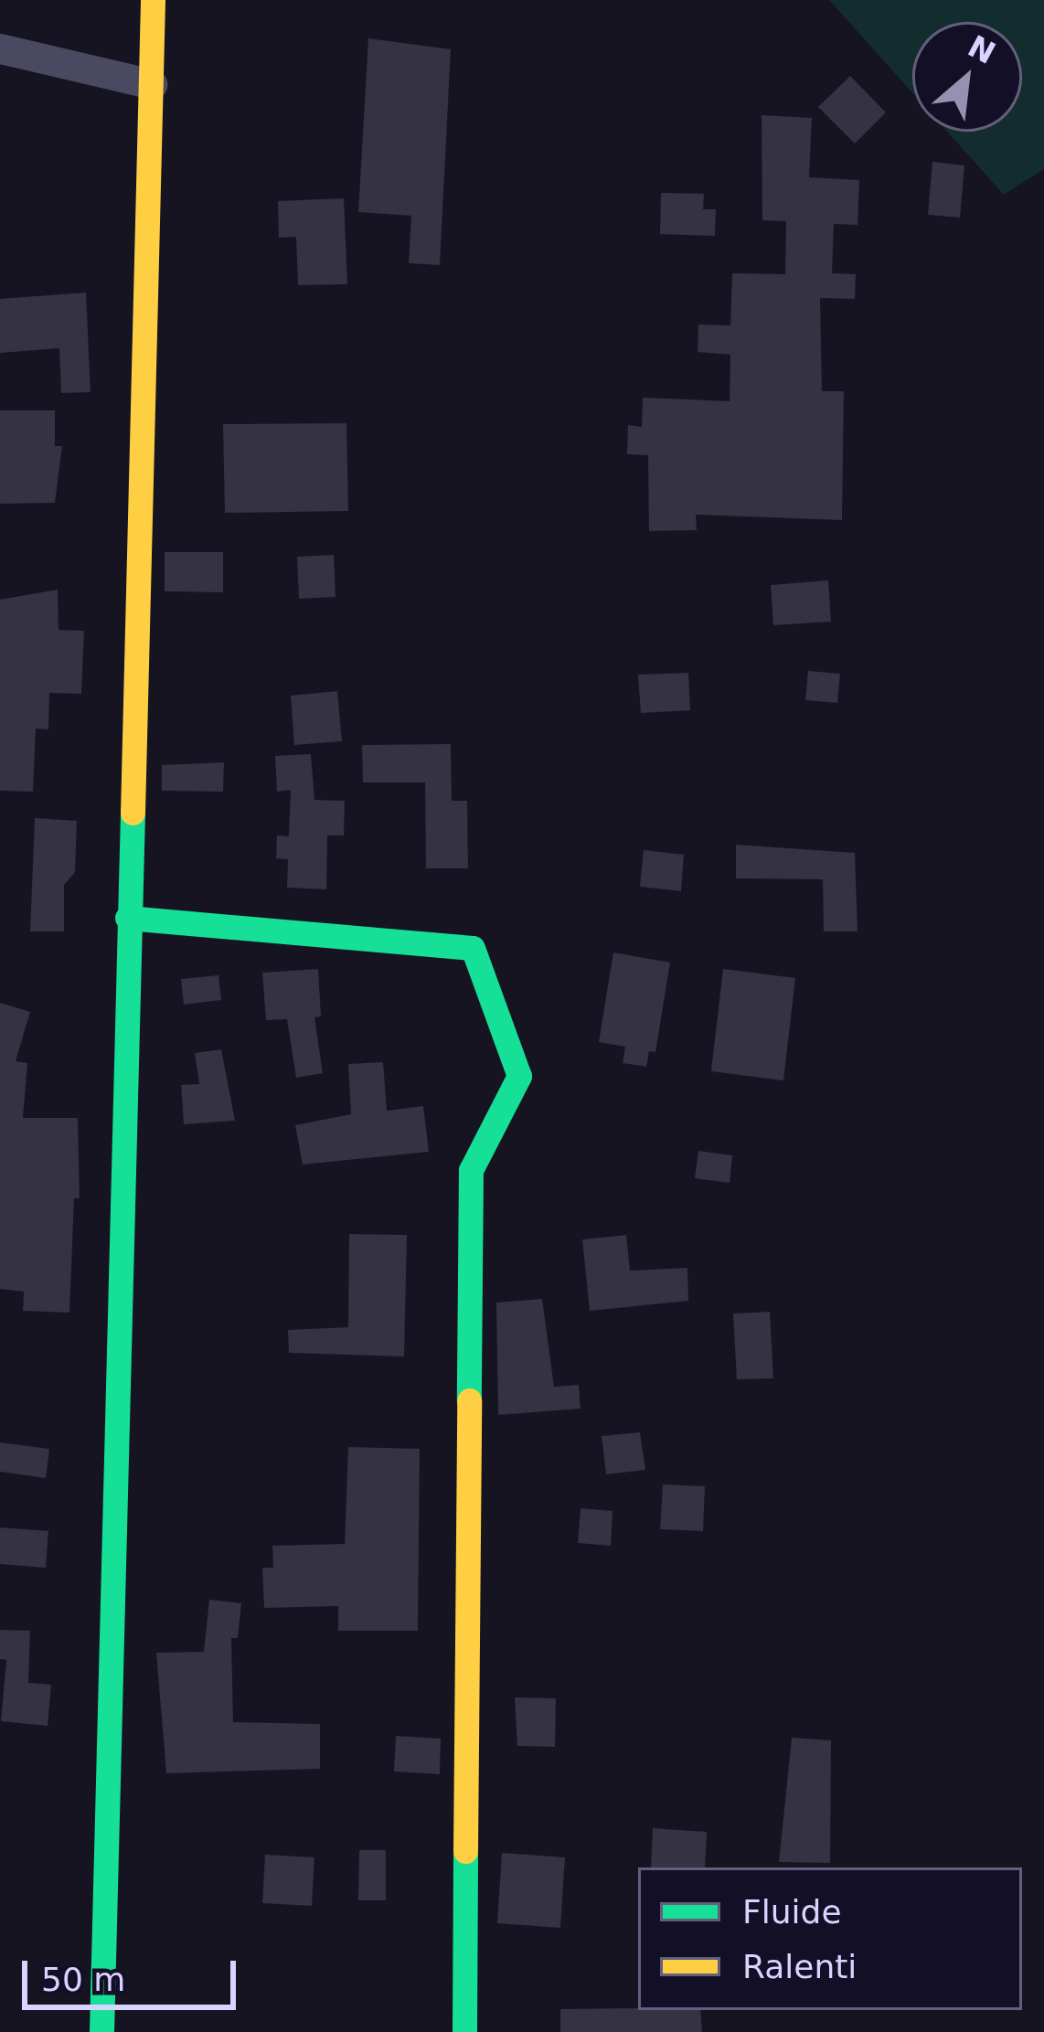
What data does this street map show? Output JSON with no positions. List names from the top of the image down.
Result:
{
  "legend": ["Fluide", "Ralenti"],
  "scale_bar": "50 m",
  "north": "top right"
}
